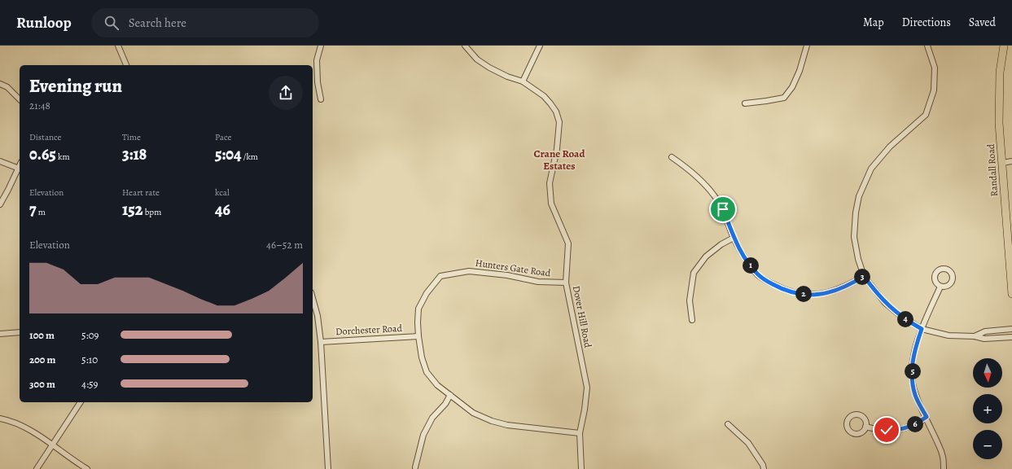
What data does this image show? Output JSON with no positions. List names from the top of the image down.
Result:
{
  "streets": {
    "main road": ["Randall Road"],
    "street": ["Hunters Gate Road", "Dover Hill Road", "Dorchester Road"]
  },
  "crossings": [
    ["Hunters Gate Road", "Dover Hill Road"],
    ["Hunters Gate Road", "Dorchester Road"]
  ],
  "districts": ["Crane Road Estates"],
  "north": "bottom",
  "page": {
    "header": "Runloop",
    "search": "Search here",
    "nav": ["Map", "Directions", "Saved"],
    "heading": ["Evening run", "21:48"],
    "stats": [
      ["Distance", "0.65 km"],
      ["Time", "3:18"],
      ["Pace", "5:04 /km"],
      ["Elevation", "7 m"],
      ["Heart rate", "152 bpm"],
      ["kcal", "46"]
    ],
    "chart": ["Elevation", "46–52 m"],
    "pins": [
      "1",
      "3",
      "2",
      "4",
      "5",
      "6"
    ],
    "list": [
      {
        "name": "100 m",
        "note": "5:09"
      },
      {
        "name": "200 m",
        "note": "5:10"
      },
      {
        "name": "300 m",
        "note": "4:59"
      }
    ],
    "map_buttons": ["+", "−"]
  }
}
